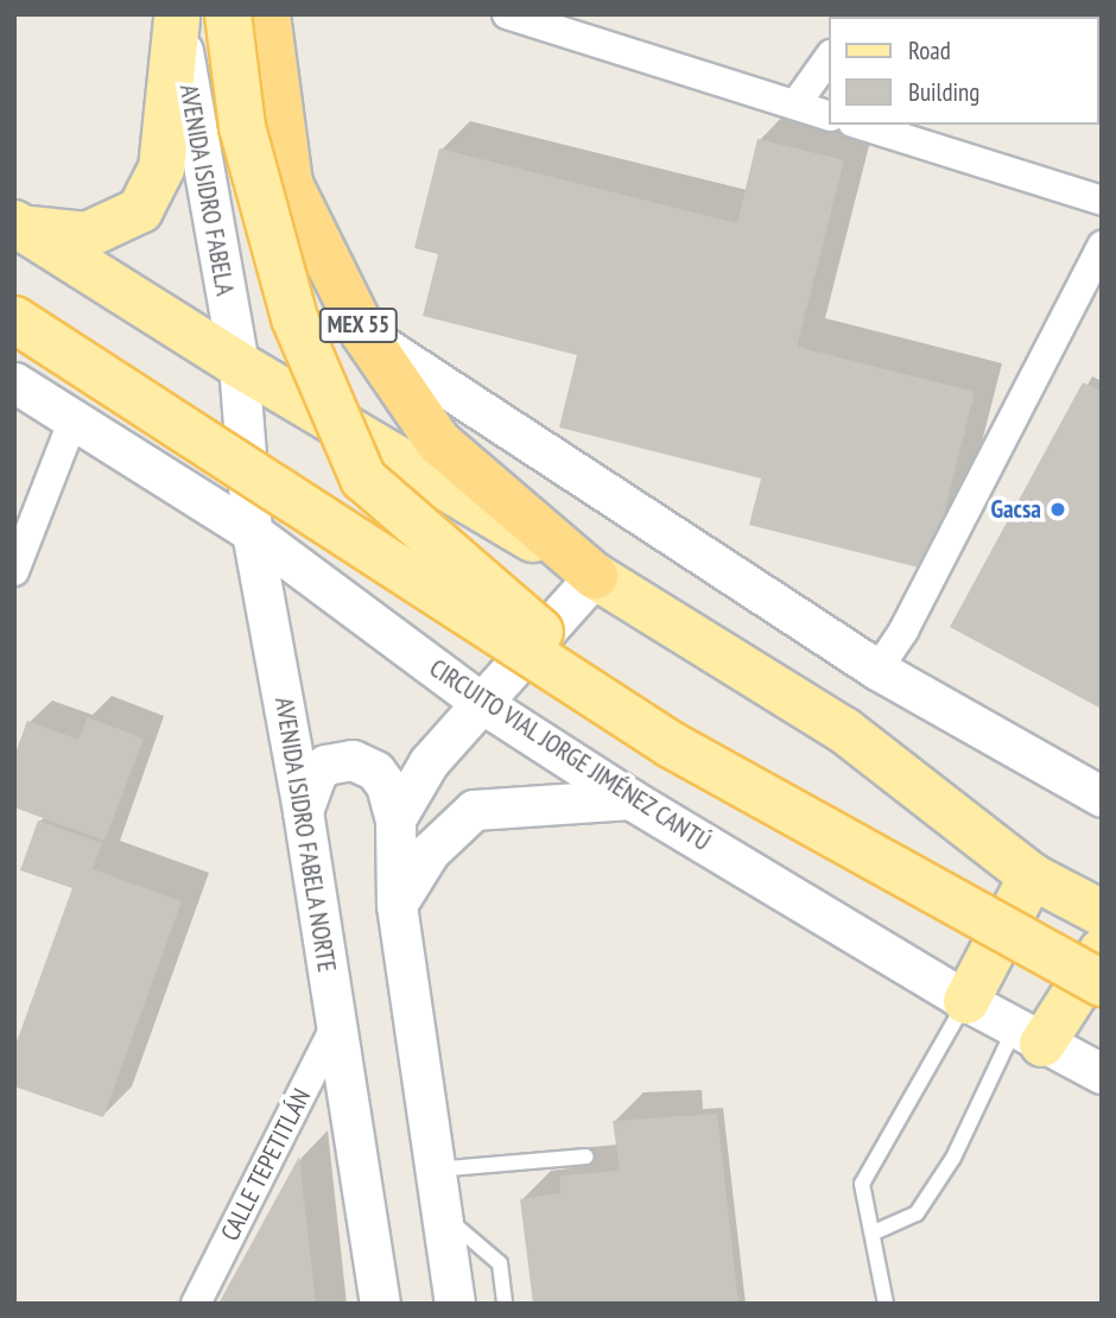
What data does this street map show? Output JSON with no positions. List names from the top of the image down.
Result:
{
  "streets": {
    "highway": ["MEX 55"],
    "main road": ["AVENIDA ISIDRO FABELA", "CIRCUITO VIAL JORGE JIMÉNEZ CANTÚ", "AVENIDA ISIDRO FABELA NORTE"],
    "street": ["CALLE TEPETITLÁN"]
  },
  "crossings": [
    ["AVENIDA ISIDRO FABELA", "AVENIDA ISIDRO FABELA NORTE"],
    ["CIRCUITO VIAL JORGE JIMÉNEZ CANTÚ", "AVENIDA ISIDRO FABELA NORTE"],
    ["AVENIDA ISIDRO FABELA NORTE", "CALLE TEPETITLÁN"]
  ],
  "places": ["Gacsa"],
  "legend": ["Road", "Building"]
}
